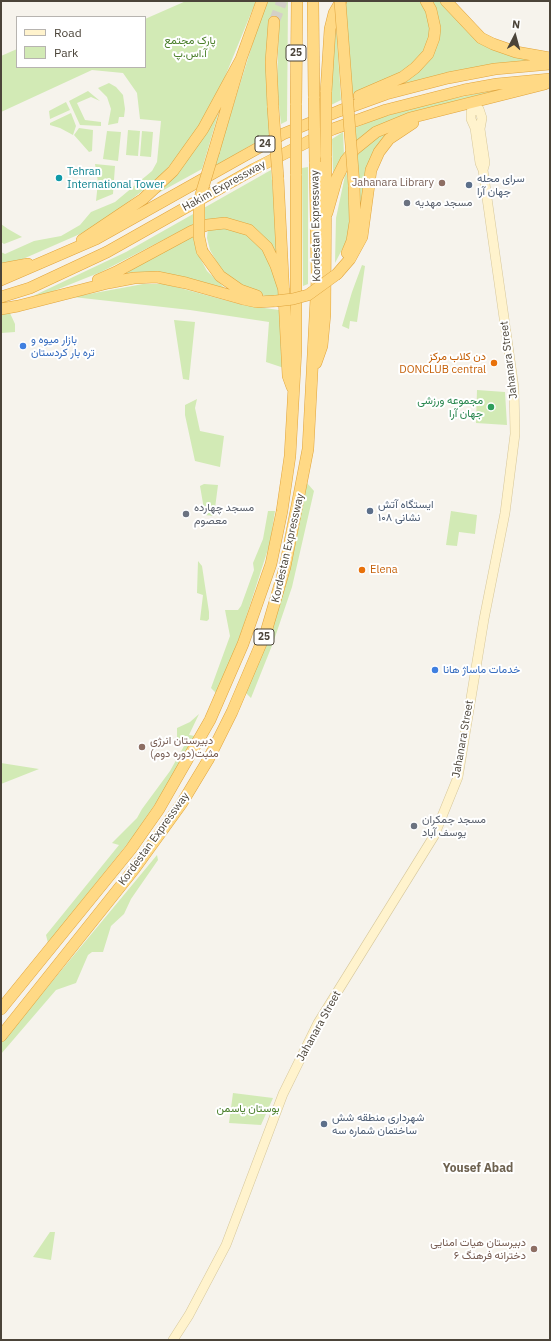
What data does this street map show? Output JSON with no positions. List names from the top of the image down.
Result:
{
  "streets": {
    "highway": [
      "25",
      "24",
      "Hakim Expressway",
      "Kordestan Expressway"
    ],
    "main road": ["Jahanara Street"]
  },
  "districts": ["Yousef Abad"],
  "parks": ["پارک مجتمع آ.اس.پ", "بوستان یاسمن"],
  "places": [
    "Tehran International Tower",
    "Jahanara Library",
    "سرای محله جهان آرا",
    "مسجد مهدیه",
    "بازار میوه و تره بار کردستان",
    "دن کلاب مرکز DONCLUB central",
    "مجموعه ورزشی جهان آرا",
    "ایستگاه آتش نشانی ۱۰۸",
    "مسجد چهارده معصوم",
    "Elena",
    "خدمات ماساژ هانا",
    "دبیرستان انرژی مثبت(دوره دوم)",
    "مسجد جمکران یوسف آباد",
    "شهرداری منطقه شش ساختمان شماره سه",
    "دبیرستان هیات امنایی دخترانه فرهنگ ۶"
  ],
  "legend": ["Road", "Park"],
  "north": "top"
}
